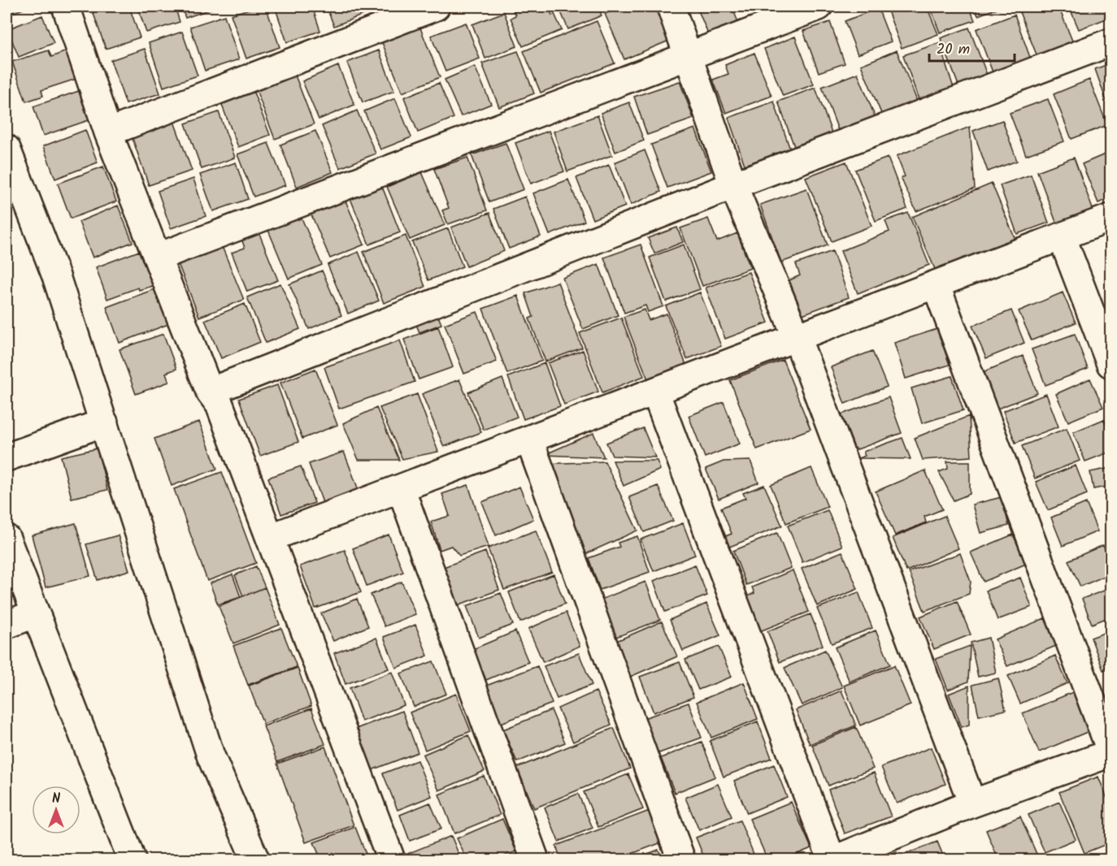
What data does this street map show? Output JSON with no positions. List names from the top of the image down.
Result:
{
  "scale_bar": "20 m",
  "north": "top"
}
